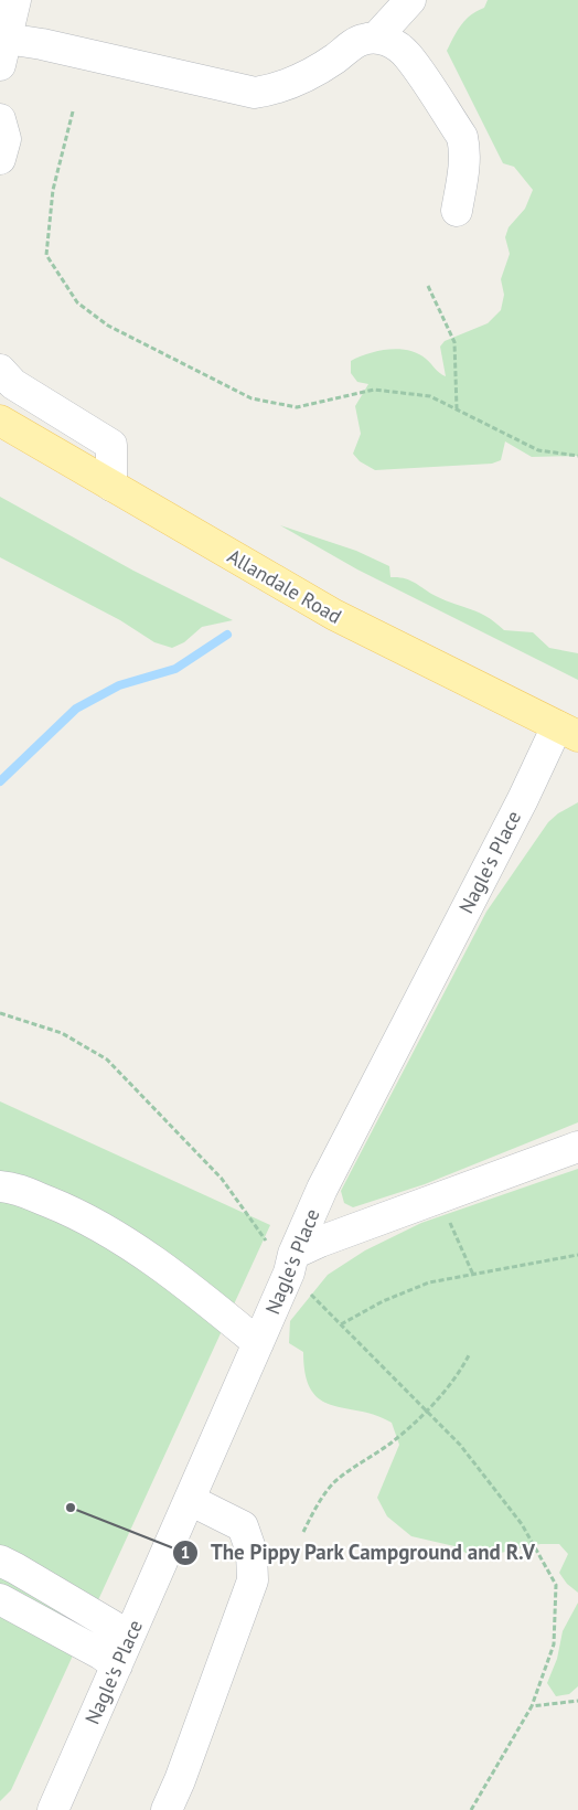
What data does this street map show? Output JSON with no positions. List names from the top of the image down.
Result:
{
  "streets": {
    "main road": ["Allandale Road"],
    "street": ["Nagle's Place"]
  },
  "crossings": [
    ["Allandale Road", "Nagle's Place"]
  ],
  "places": ["The Pippy Park Campground and R.V"]
}
